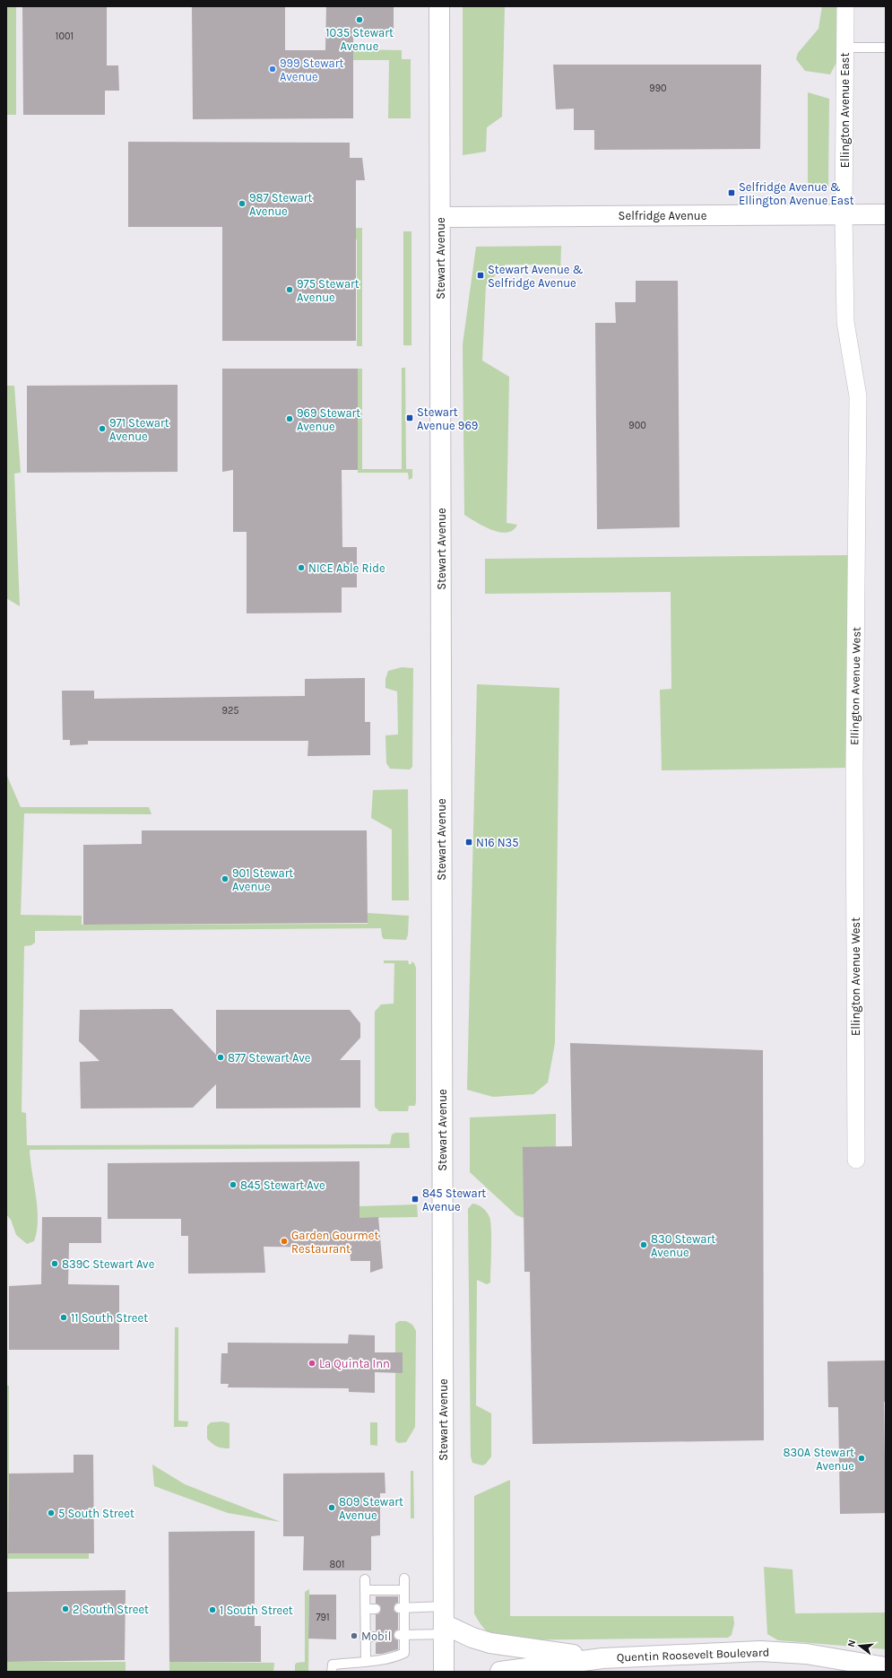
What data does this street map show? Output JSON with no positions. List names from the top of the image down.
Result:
{
  "streets": {
    "main road": ["Selfridge Avenue", "Stewart Avenue", "Quentin Roosevelt Boulevard"],
    "street": ["Ellington Avenue East", "Ellington Avenue West"]
  },
  "crossings": [
    ["Ellington Avenue East", "Selfridge Avenue"],
    ["Ellington Avenue East", "Ellington Avenue West"],
    ["Selfridge Avenue", "Stewart Avenue"],
    ["Selfridge Avenue", "Ellington Avenue West"]
  ],
  "places": {
    "other": [
      "1035 Stewart Avenue",
      "999 Stewart Avenue",
      "987 Stewart Avenue",
      "975 Stewart Avenue",
      "969 Stewart Avenue",
      "971 Stewart Avenue",
      "NICE Able Ride",
      "901 Stewart Avenue",
      "877 Stewart Ave",
      "845 Stewart Ave",
      "Garden Gourmet Restaurant",
      "830 Stewart Avenue",
      "839C Stewart Ave",
      "11 South Street",
      "La Quinta Inn",
      "830A Stewart Avenue",
      "809 Stewart Avenue",
      "5 South Street",
      "2 South Street",
      "1 South Street",
      "Mobil"
    ],
    "transit": [
      "Selfridge Avenue & Ellington Avenue East",
      "Stewart Avenue & Selfridge Avenue",
      "Stewart Avenue 969",
      "N16 N35",
      "845 Stewart Avenue"
    ]
  },
  "house_numbers": [
    "1001",
    "990",
    "900",
    "925",
    "801",
    "791"
  ],
  "north": "left"
}
